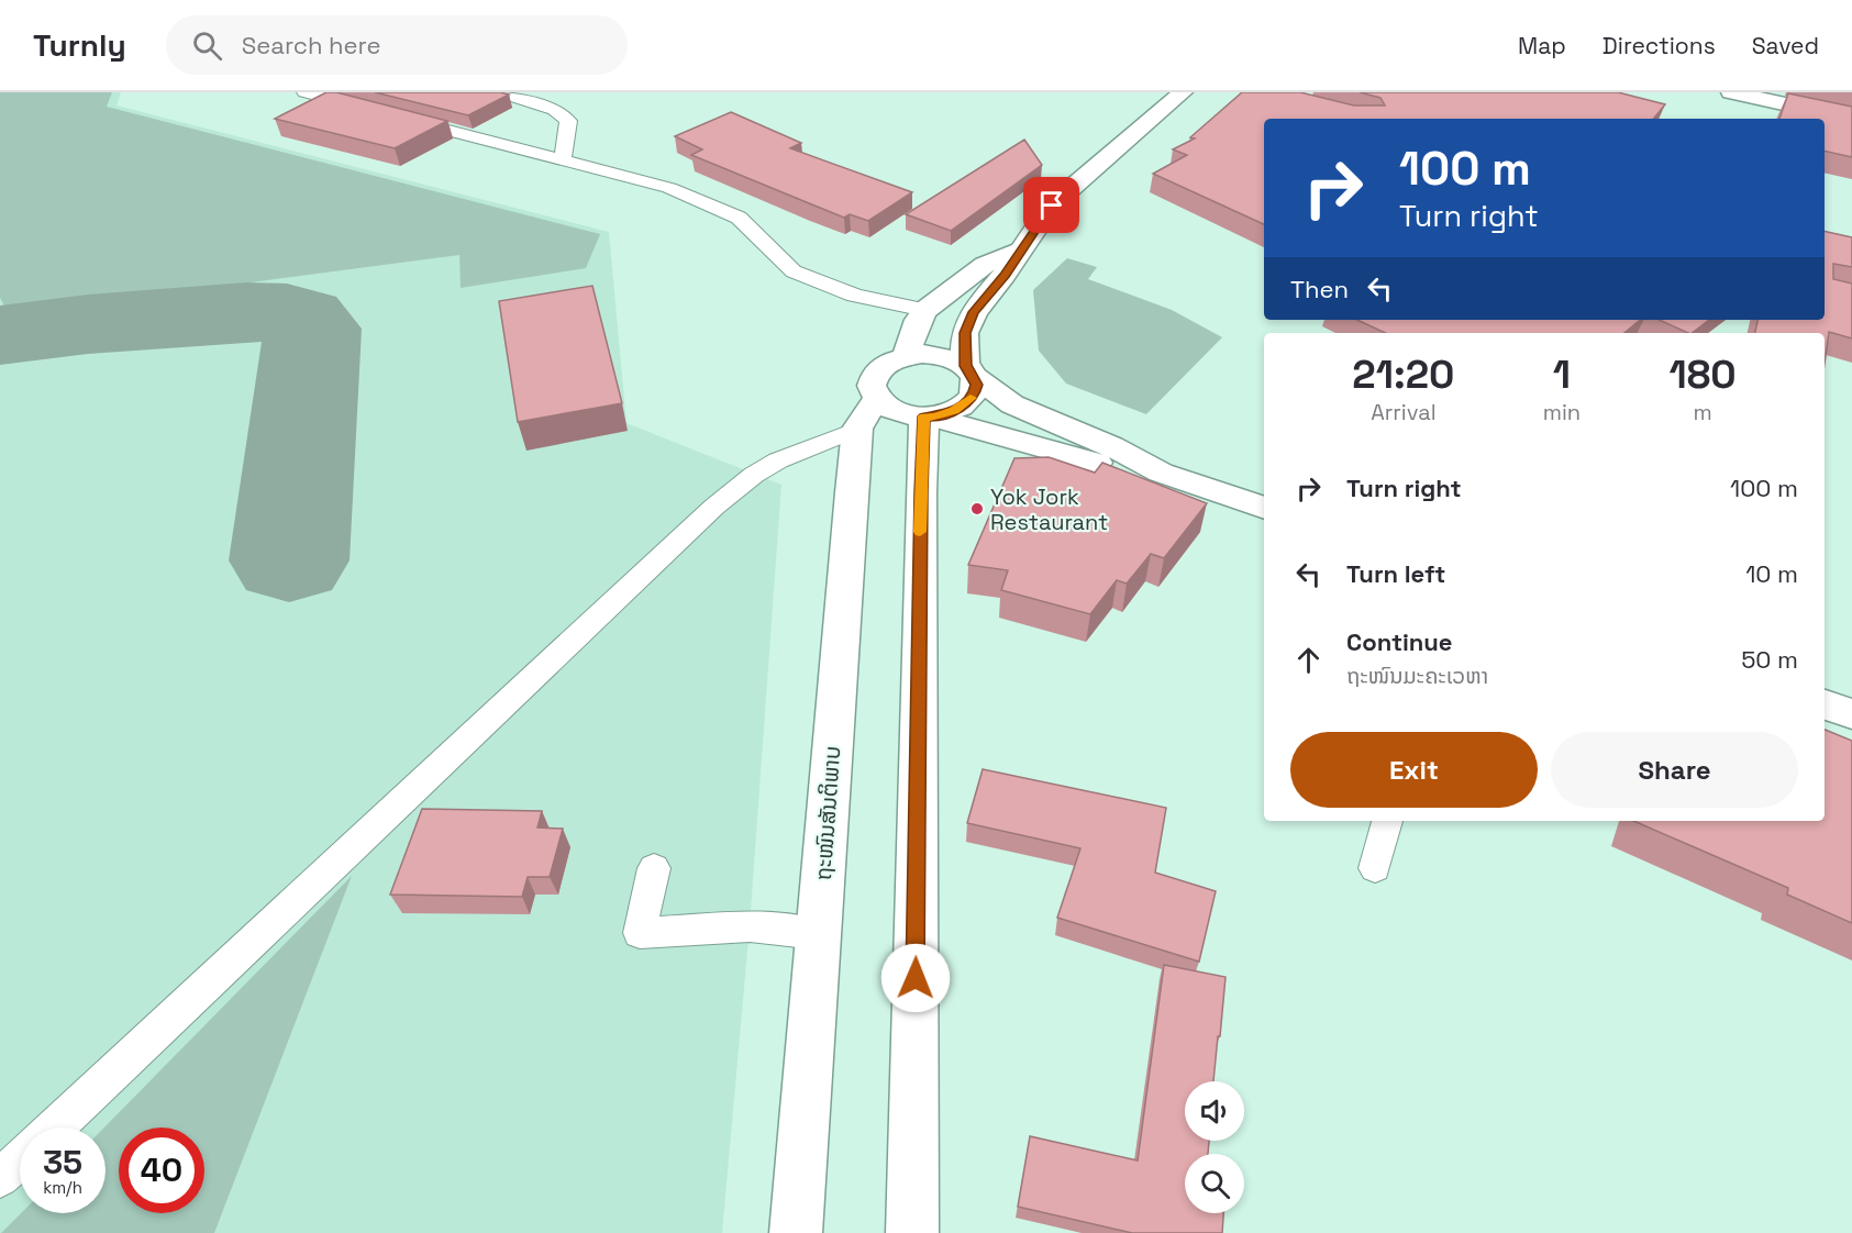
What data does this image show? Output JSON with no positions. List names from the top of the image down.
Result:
{
  "streets": {
    "street": ["ຖະໜົນສັນຕິພາບ"]
  },
  "places": ["Yok Jork Restaurant"],
  "page": {
    "header": "Turnly",
    "search": "Search here",
    "nav": ["Map", "Directions", "Saved"],
    "turn": ["100 m", "Turn right"],
    "then": "Then",
    "eta": [
      "21:20",
      "Arrival",
      "1",
      "min",
      "180",
      "m"
    ],
    "list": [
      {
        "name": "Turn right",
        "value": "100 m"
      },
      {
        "name": "Turn left",
        "value": "10 m"
      },
      {
        "name": "Continue",
        "note": "ຖະໜົນມະຄະເວຫາ",
        "value": "50 m"
      }
    ],
    "buttons": ["Exit", "Share"],
    "speed": "35 km/h",
    "limit": "40"
  }
}
